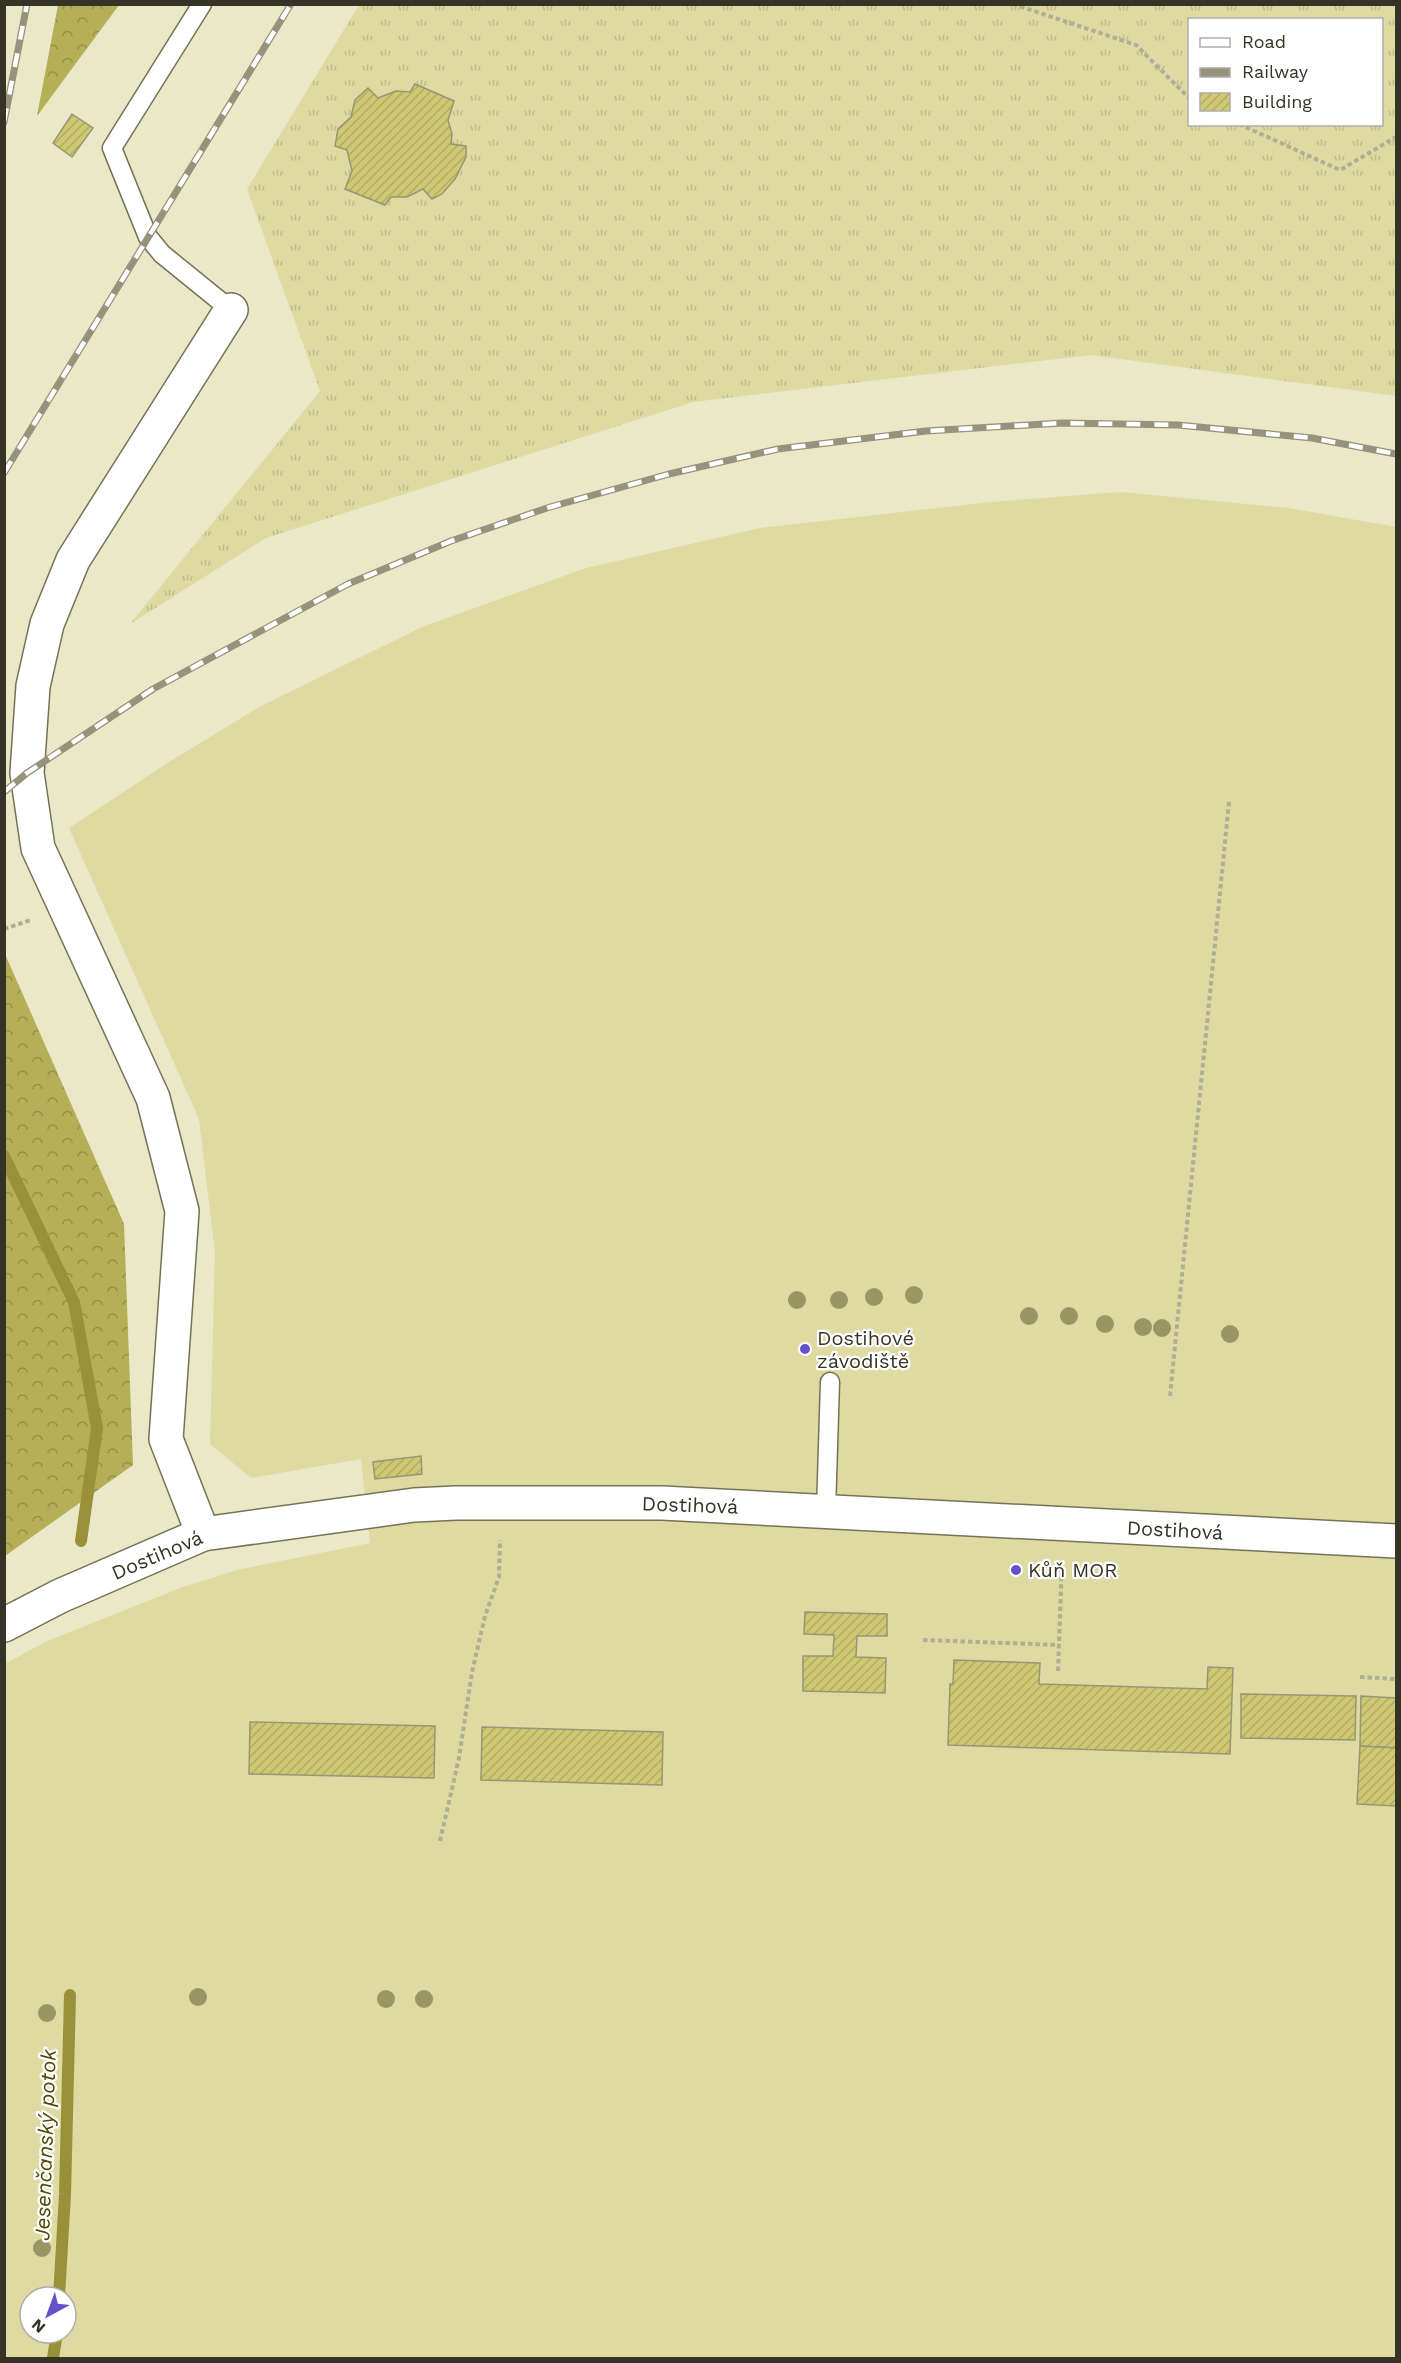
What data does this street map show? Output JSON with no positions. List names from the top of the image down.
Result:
{
  "streets": {
    "street": ["Dostihová"]
  },
  "water": ["Jesenčanský potok"],
  "places": ["Dostihové závodiště", "Kůň MOR"],
  "legend": ["Road", "Railway", "Building"],
  "north": "bottom left"
}
